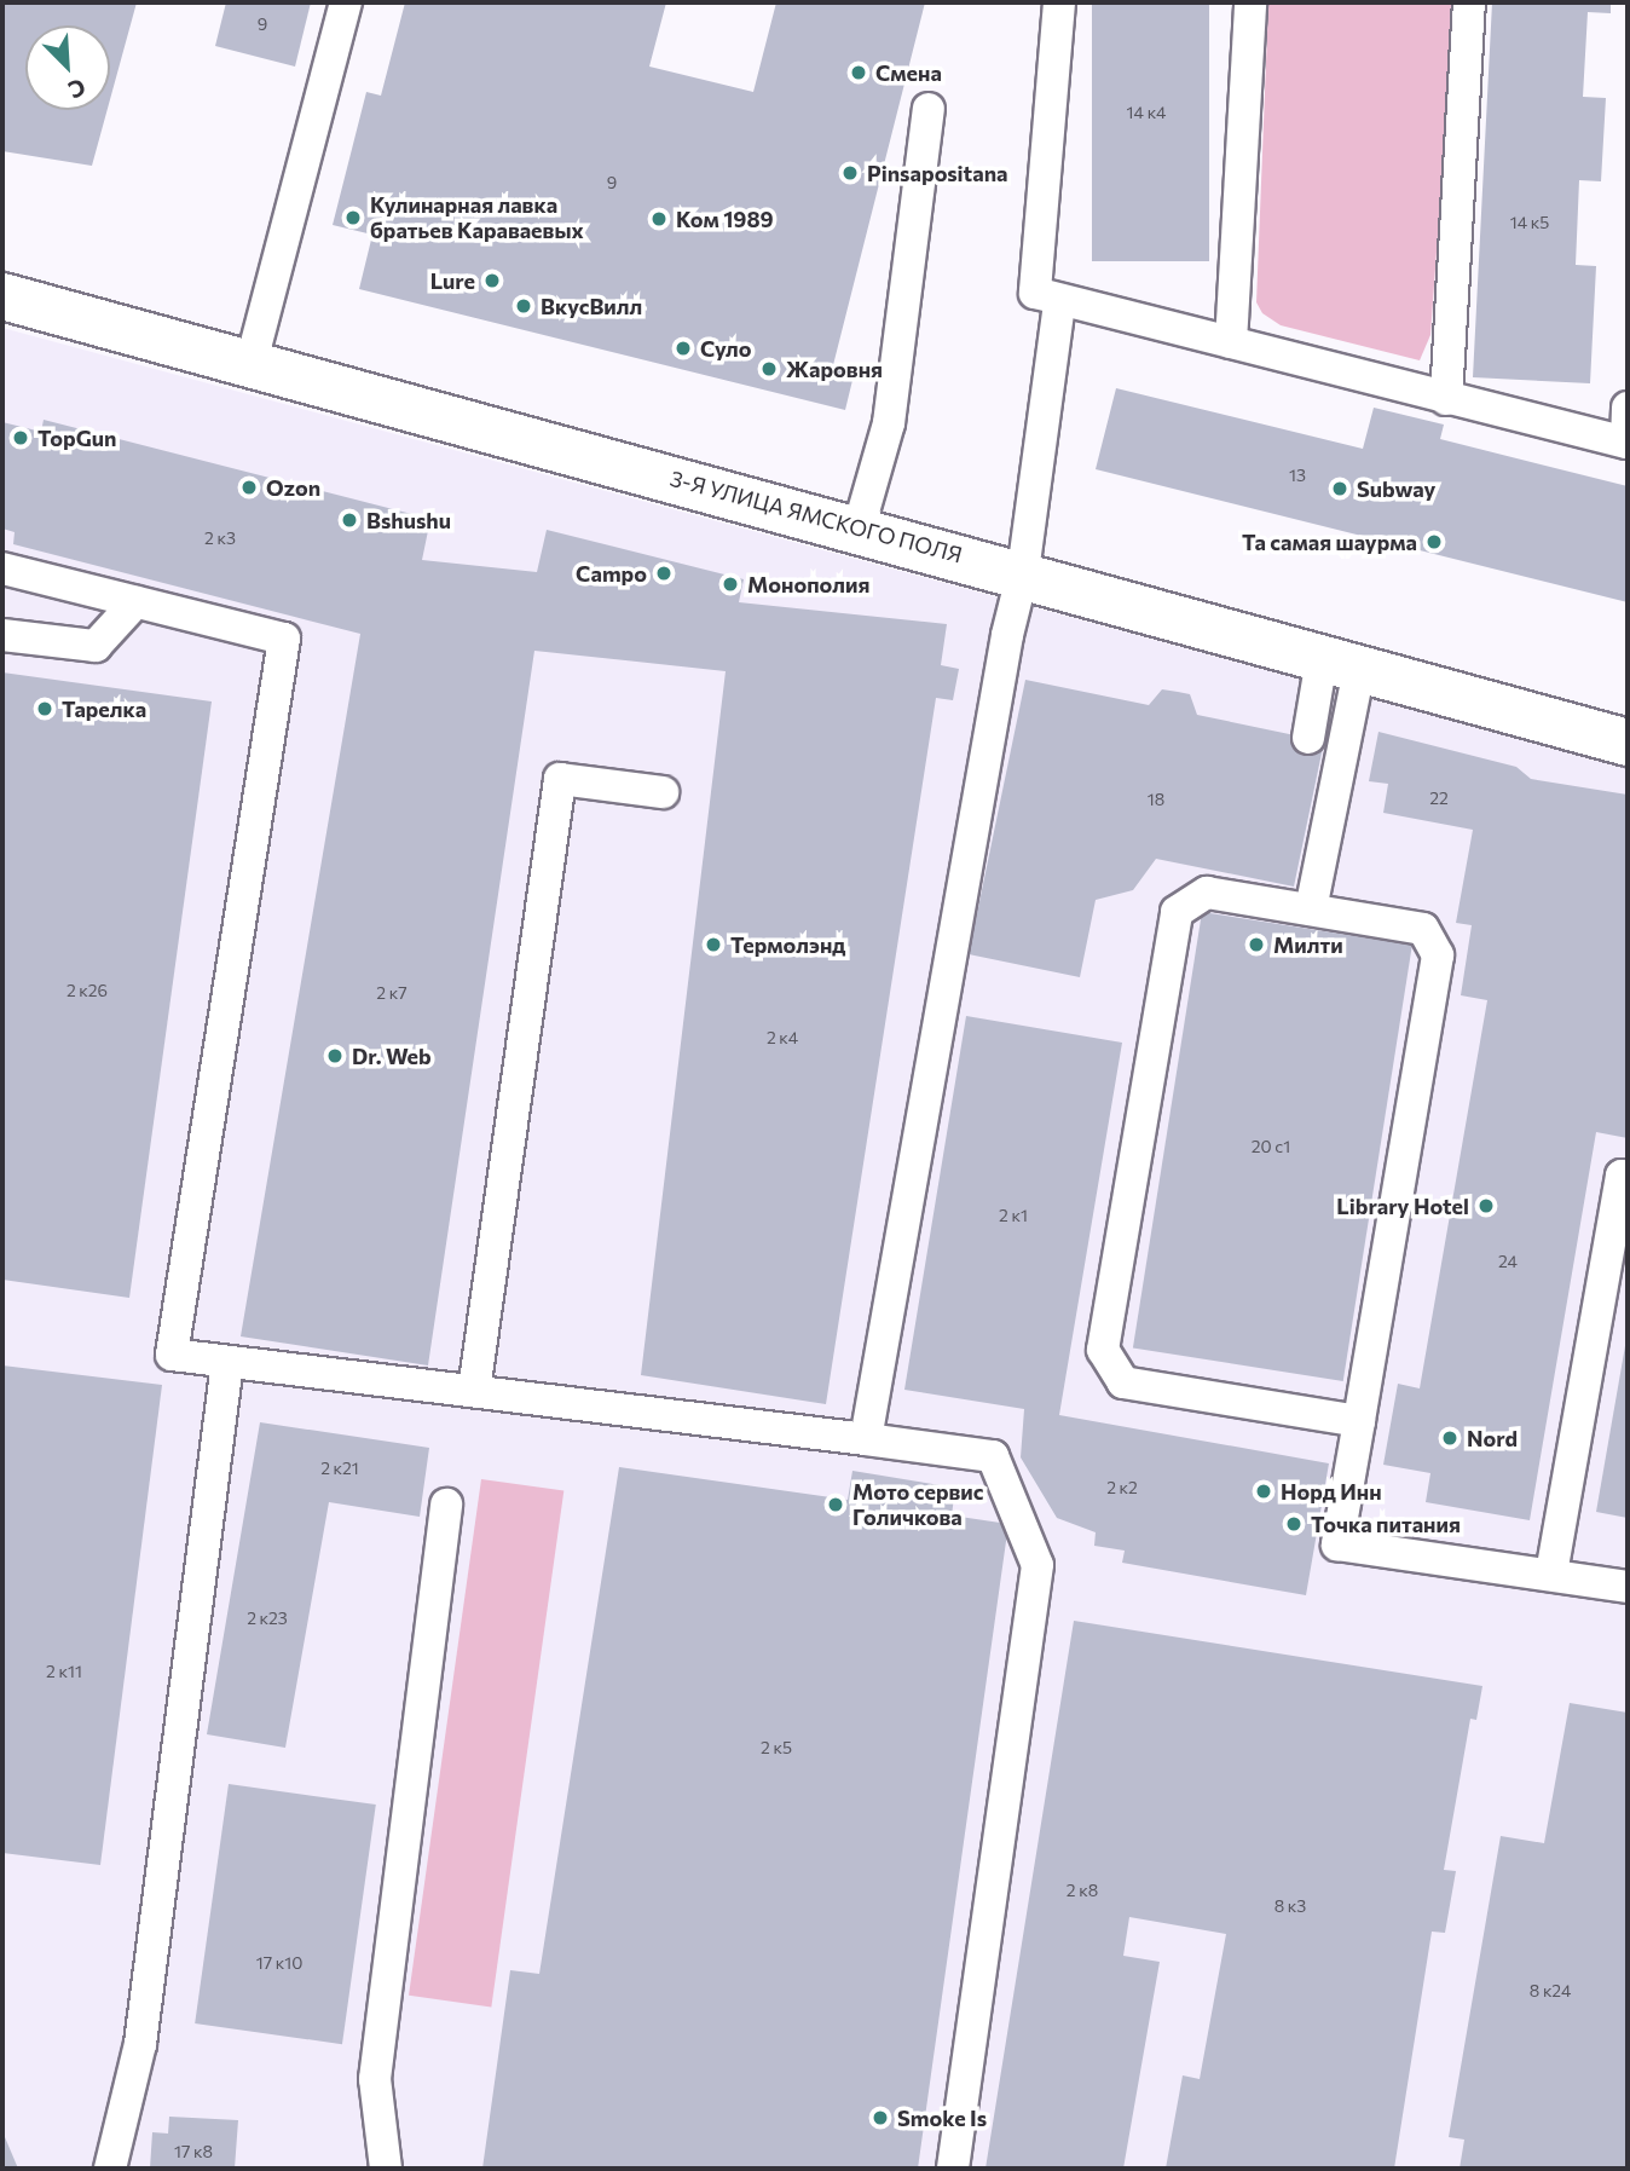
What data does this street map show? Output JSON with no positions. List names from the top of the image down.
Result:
{
  "streets": {
    "street": ["3-Я УЛИЦА ЯМСКОГО ПОЛЯ"]
  },
  "places": [
    "Смена",
    "Pinsapositana",
    "Кулинарная лавка братьев Караваевых",
    "Ком 1989",
    "Lure",
    "ВкусВилл",
    "Суло",
    "Жаровня",
    "TopGun",
    "Ozon",
    "Subway",
    "Bshushu",
    "Та самая шаурма",
    "Campo",
    "Монополия",
    "Тарелка",
    "Термолэнд",
    "Милти",
    "Dr. Web",
    "Library Hotel",
    "Nord",
    "Норд Инн",
    "Мото сервис Голичкова",
    "Точка питания",
    "Smoke Is"
  ],
  "house_numbers": [
    "9",
    "14 к4",
    "9",
    "14 к5",
    "13",
    "2 к3",
    "22",
    "18",
    "2 к26",
    "2 к7",
    "2 к4",
    "20 с1",
    "2 к1",
    "24",
    "2 к21",
    "2 к2",
    "2 к23",
    "2 к11",
    "2 к5",
    "2 к8",
    "8 к3",
    "17 к10",
    "8 к24",
    "17 к8"
  ],
  "north": "bottom right"
}
